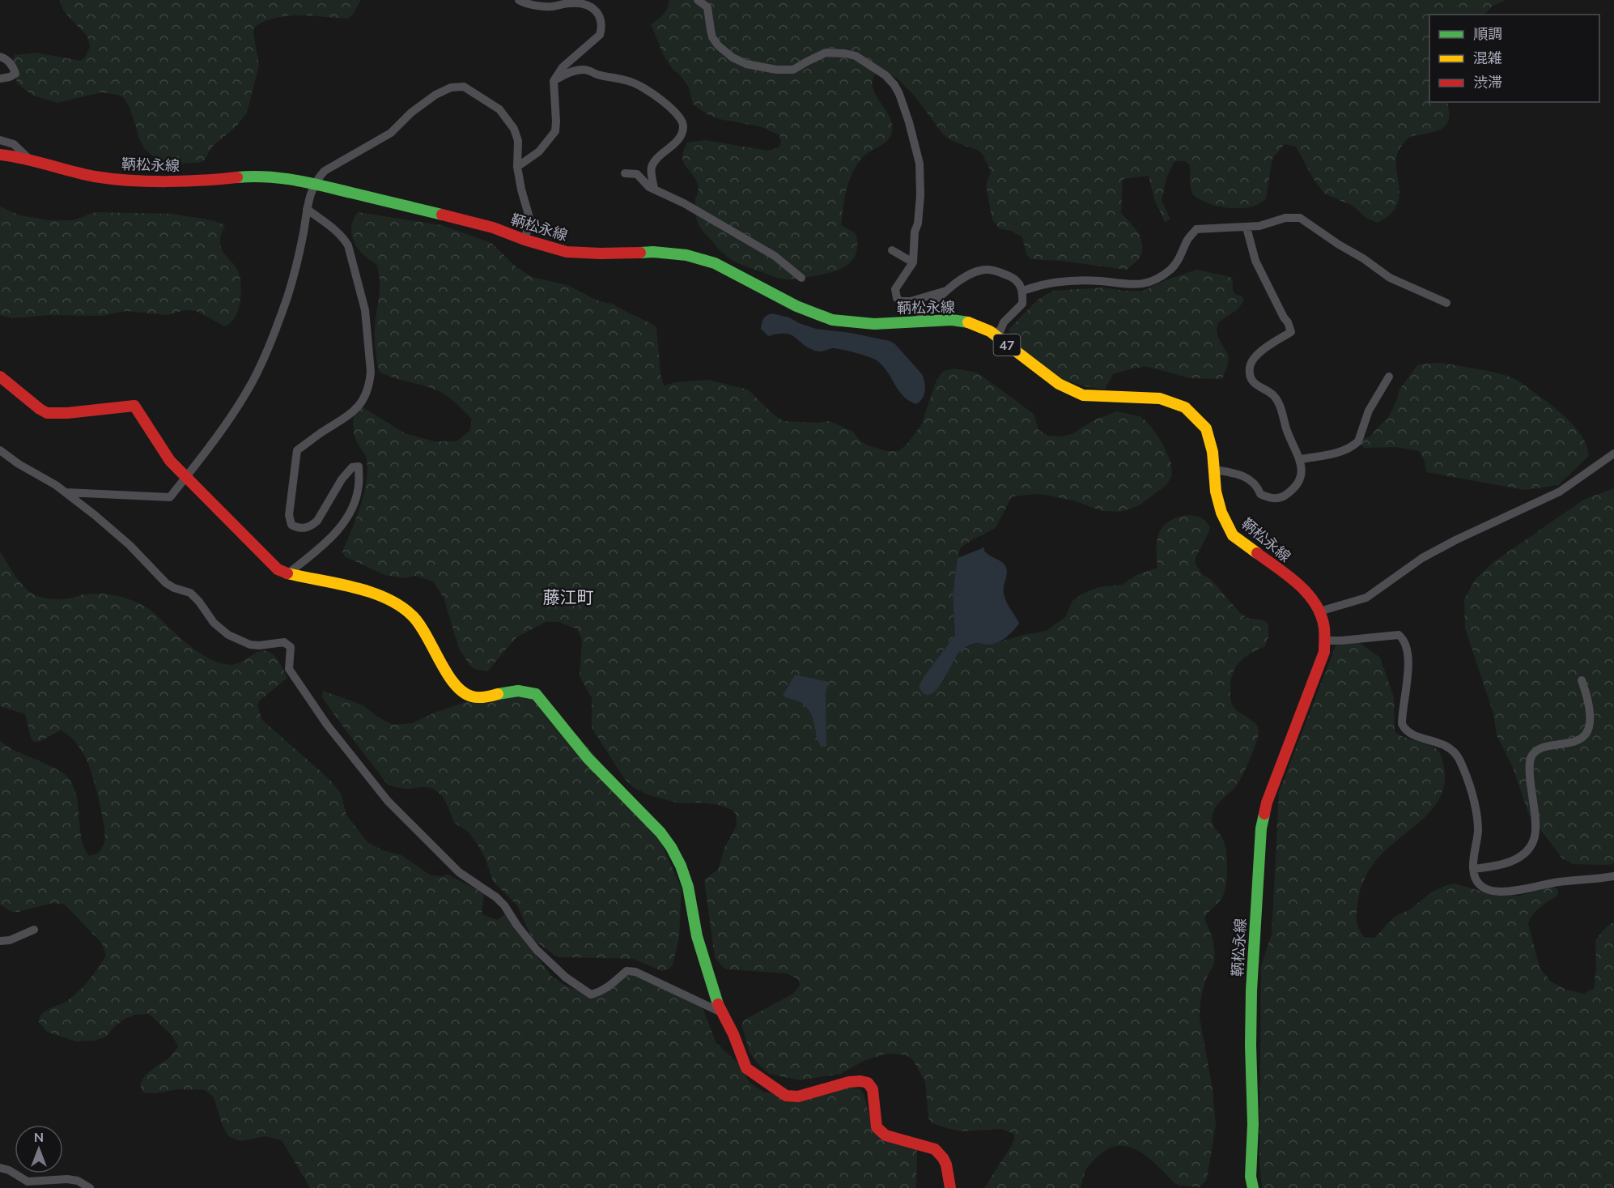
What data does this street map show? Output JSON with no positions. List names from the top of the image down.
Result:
{
  "streets": {
    "main road": ["鞆松永線", "47"]
  },
  "districts": ["藤江町"],
  "legend": ["順調", "混雑", "渋滞"],
  "north": "top"
}
